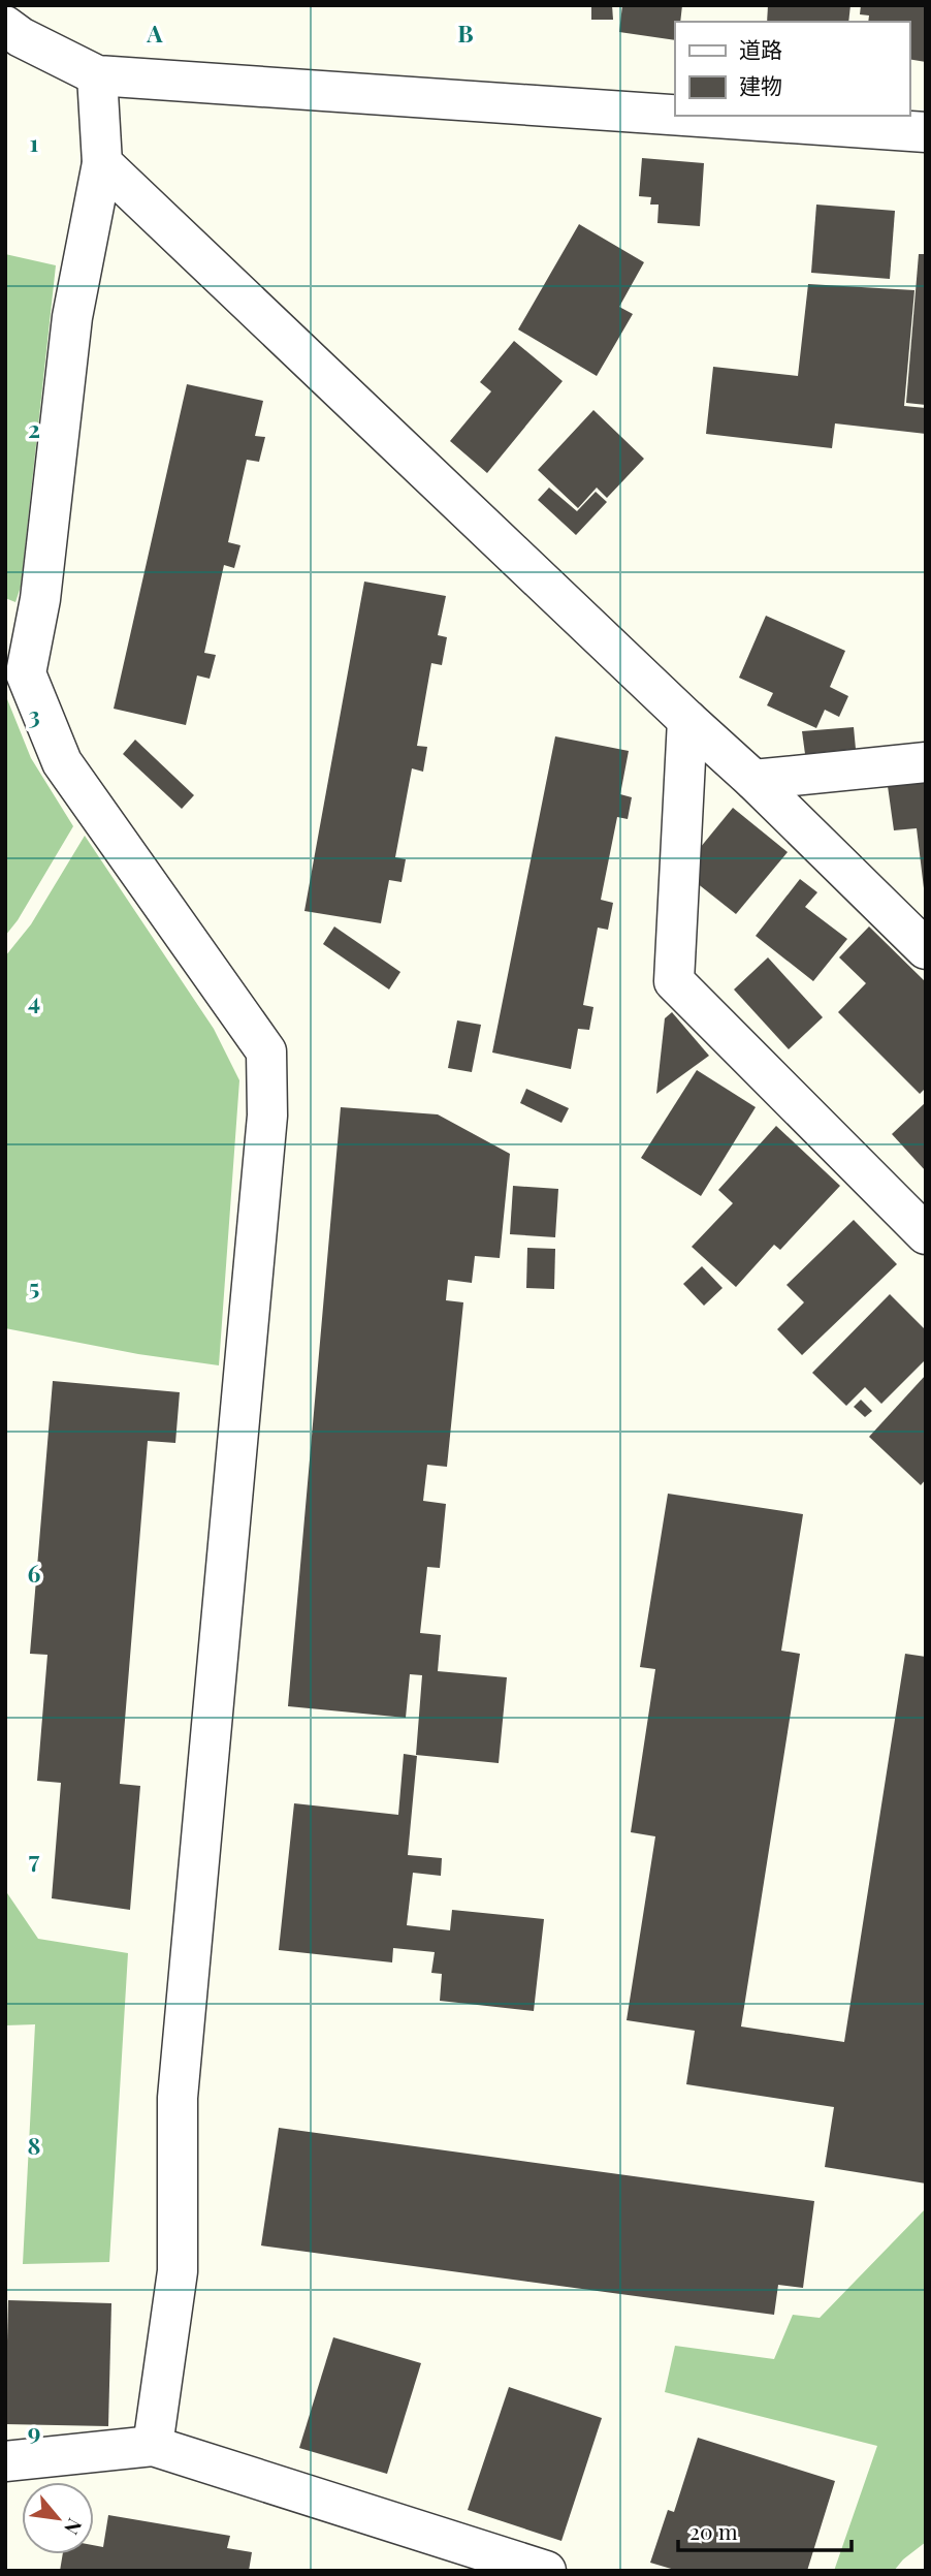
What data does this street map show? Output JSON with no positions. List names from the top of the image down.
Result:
{
  "legend": ["道路", "建物"],
  "scale_bar": "20 m",
  "north": "bottom right",
  "grid": {
    "columns": ["A", "B"],
    "rows": [
      "1",
      "2",
      "3",
      "4",
      "5",
      "6",
      "7",
      "8",
      "9"
    ]
  }
}
